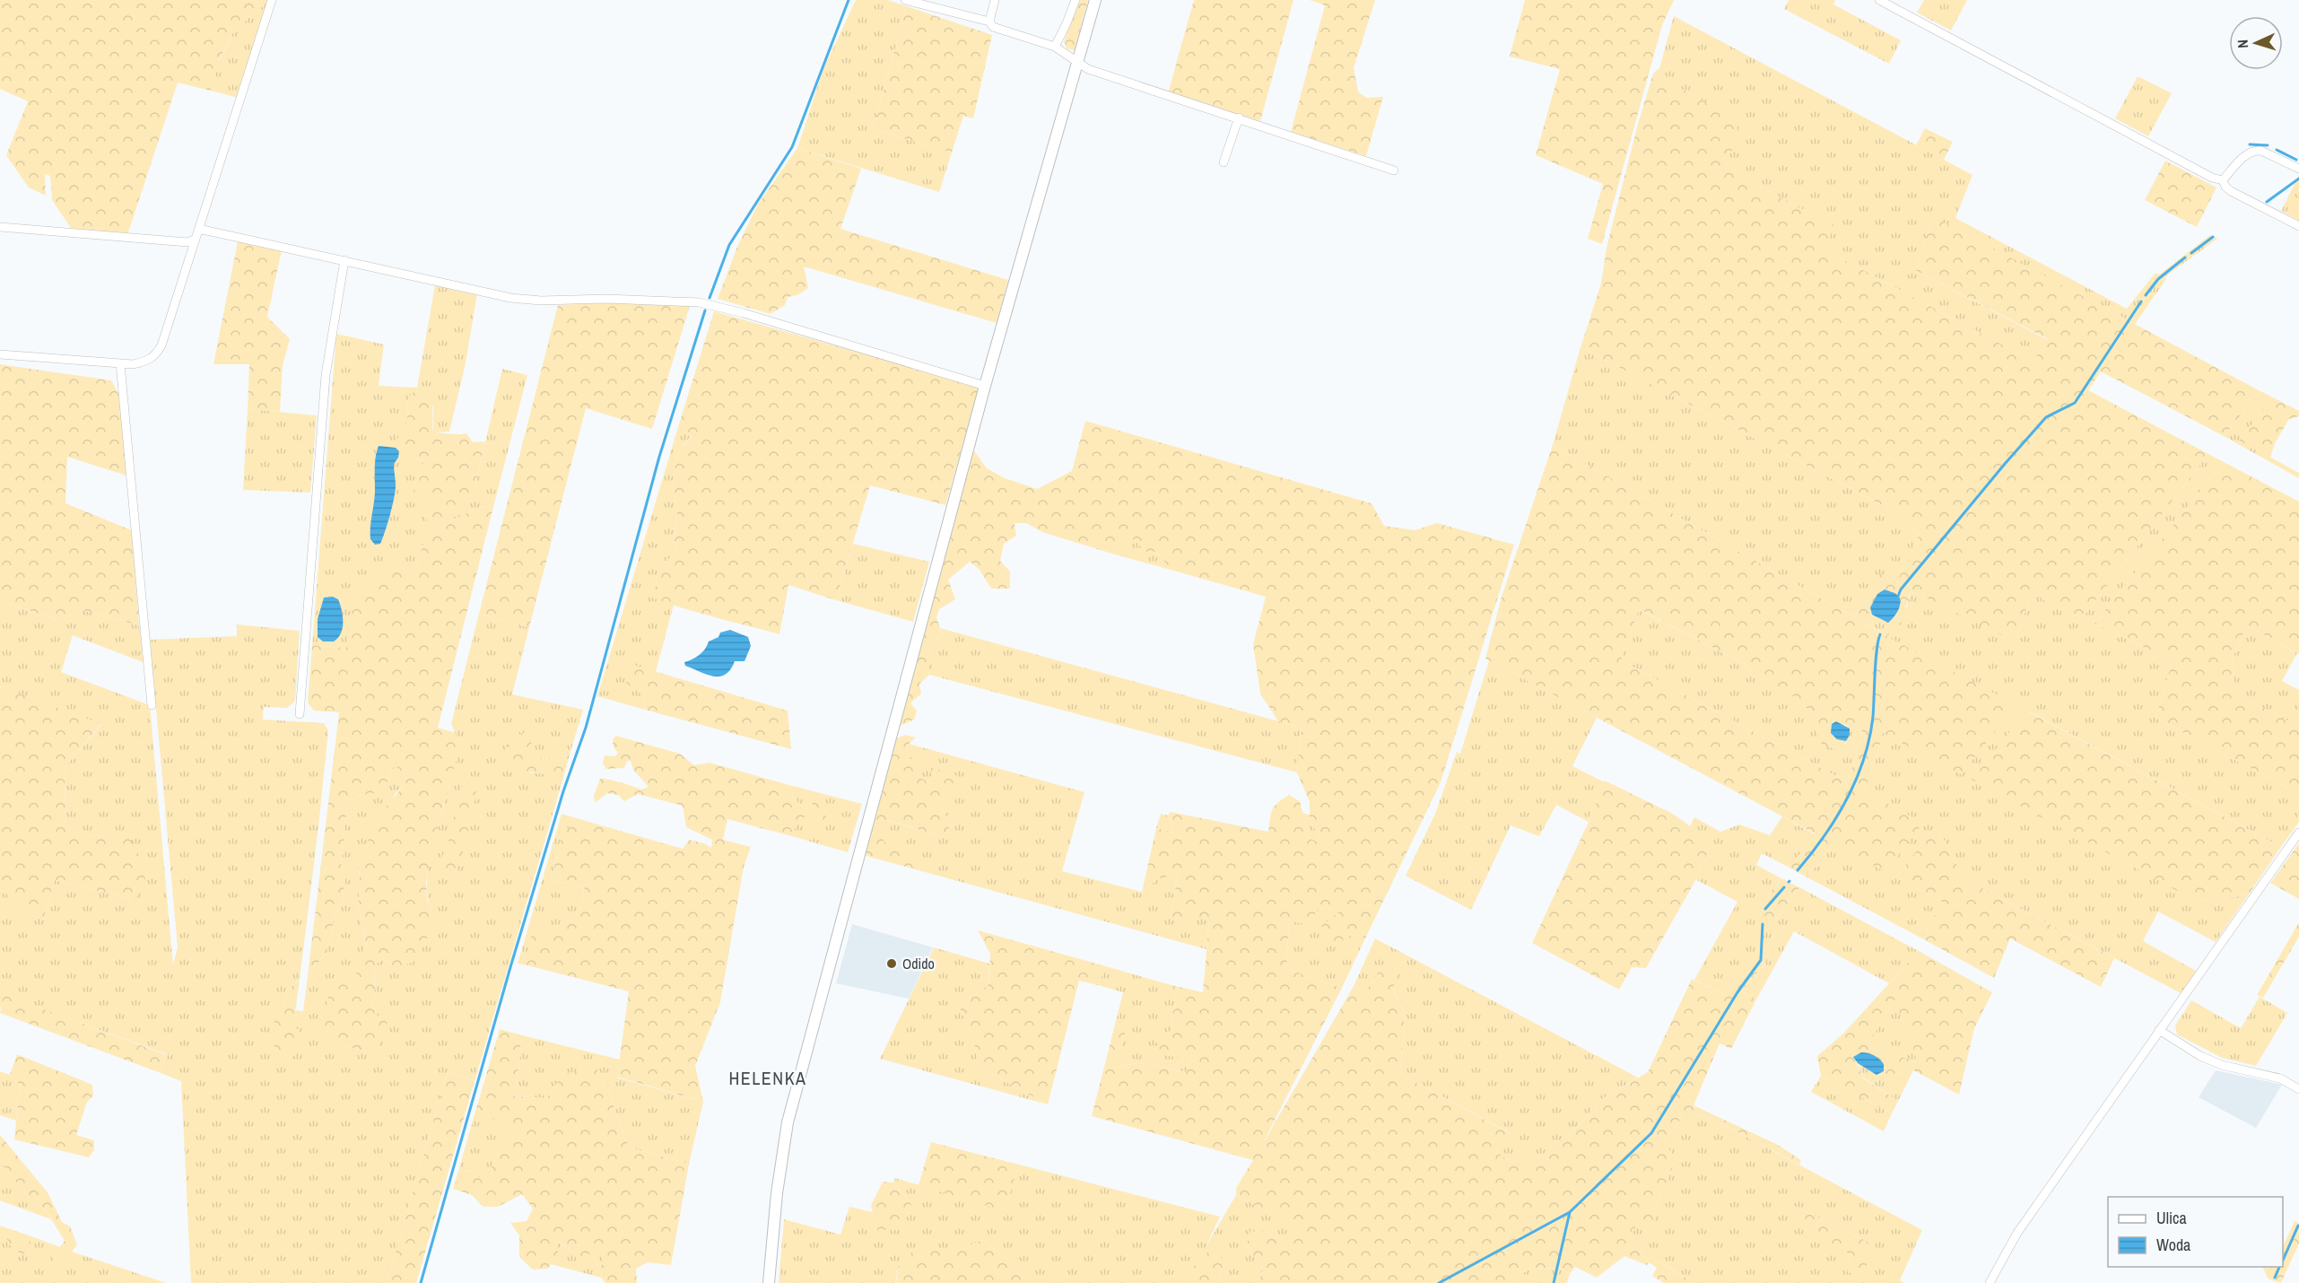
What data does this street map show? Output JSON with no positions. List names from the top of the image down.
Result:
{
  "districts": ["HELENKA"],
  "places": ["Odido"],
  "legend": ["Ulica", "Woda"],
  "north": "left"
}
